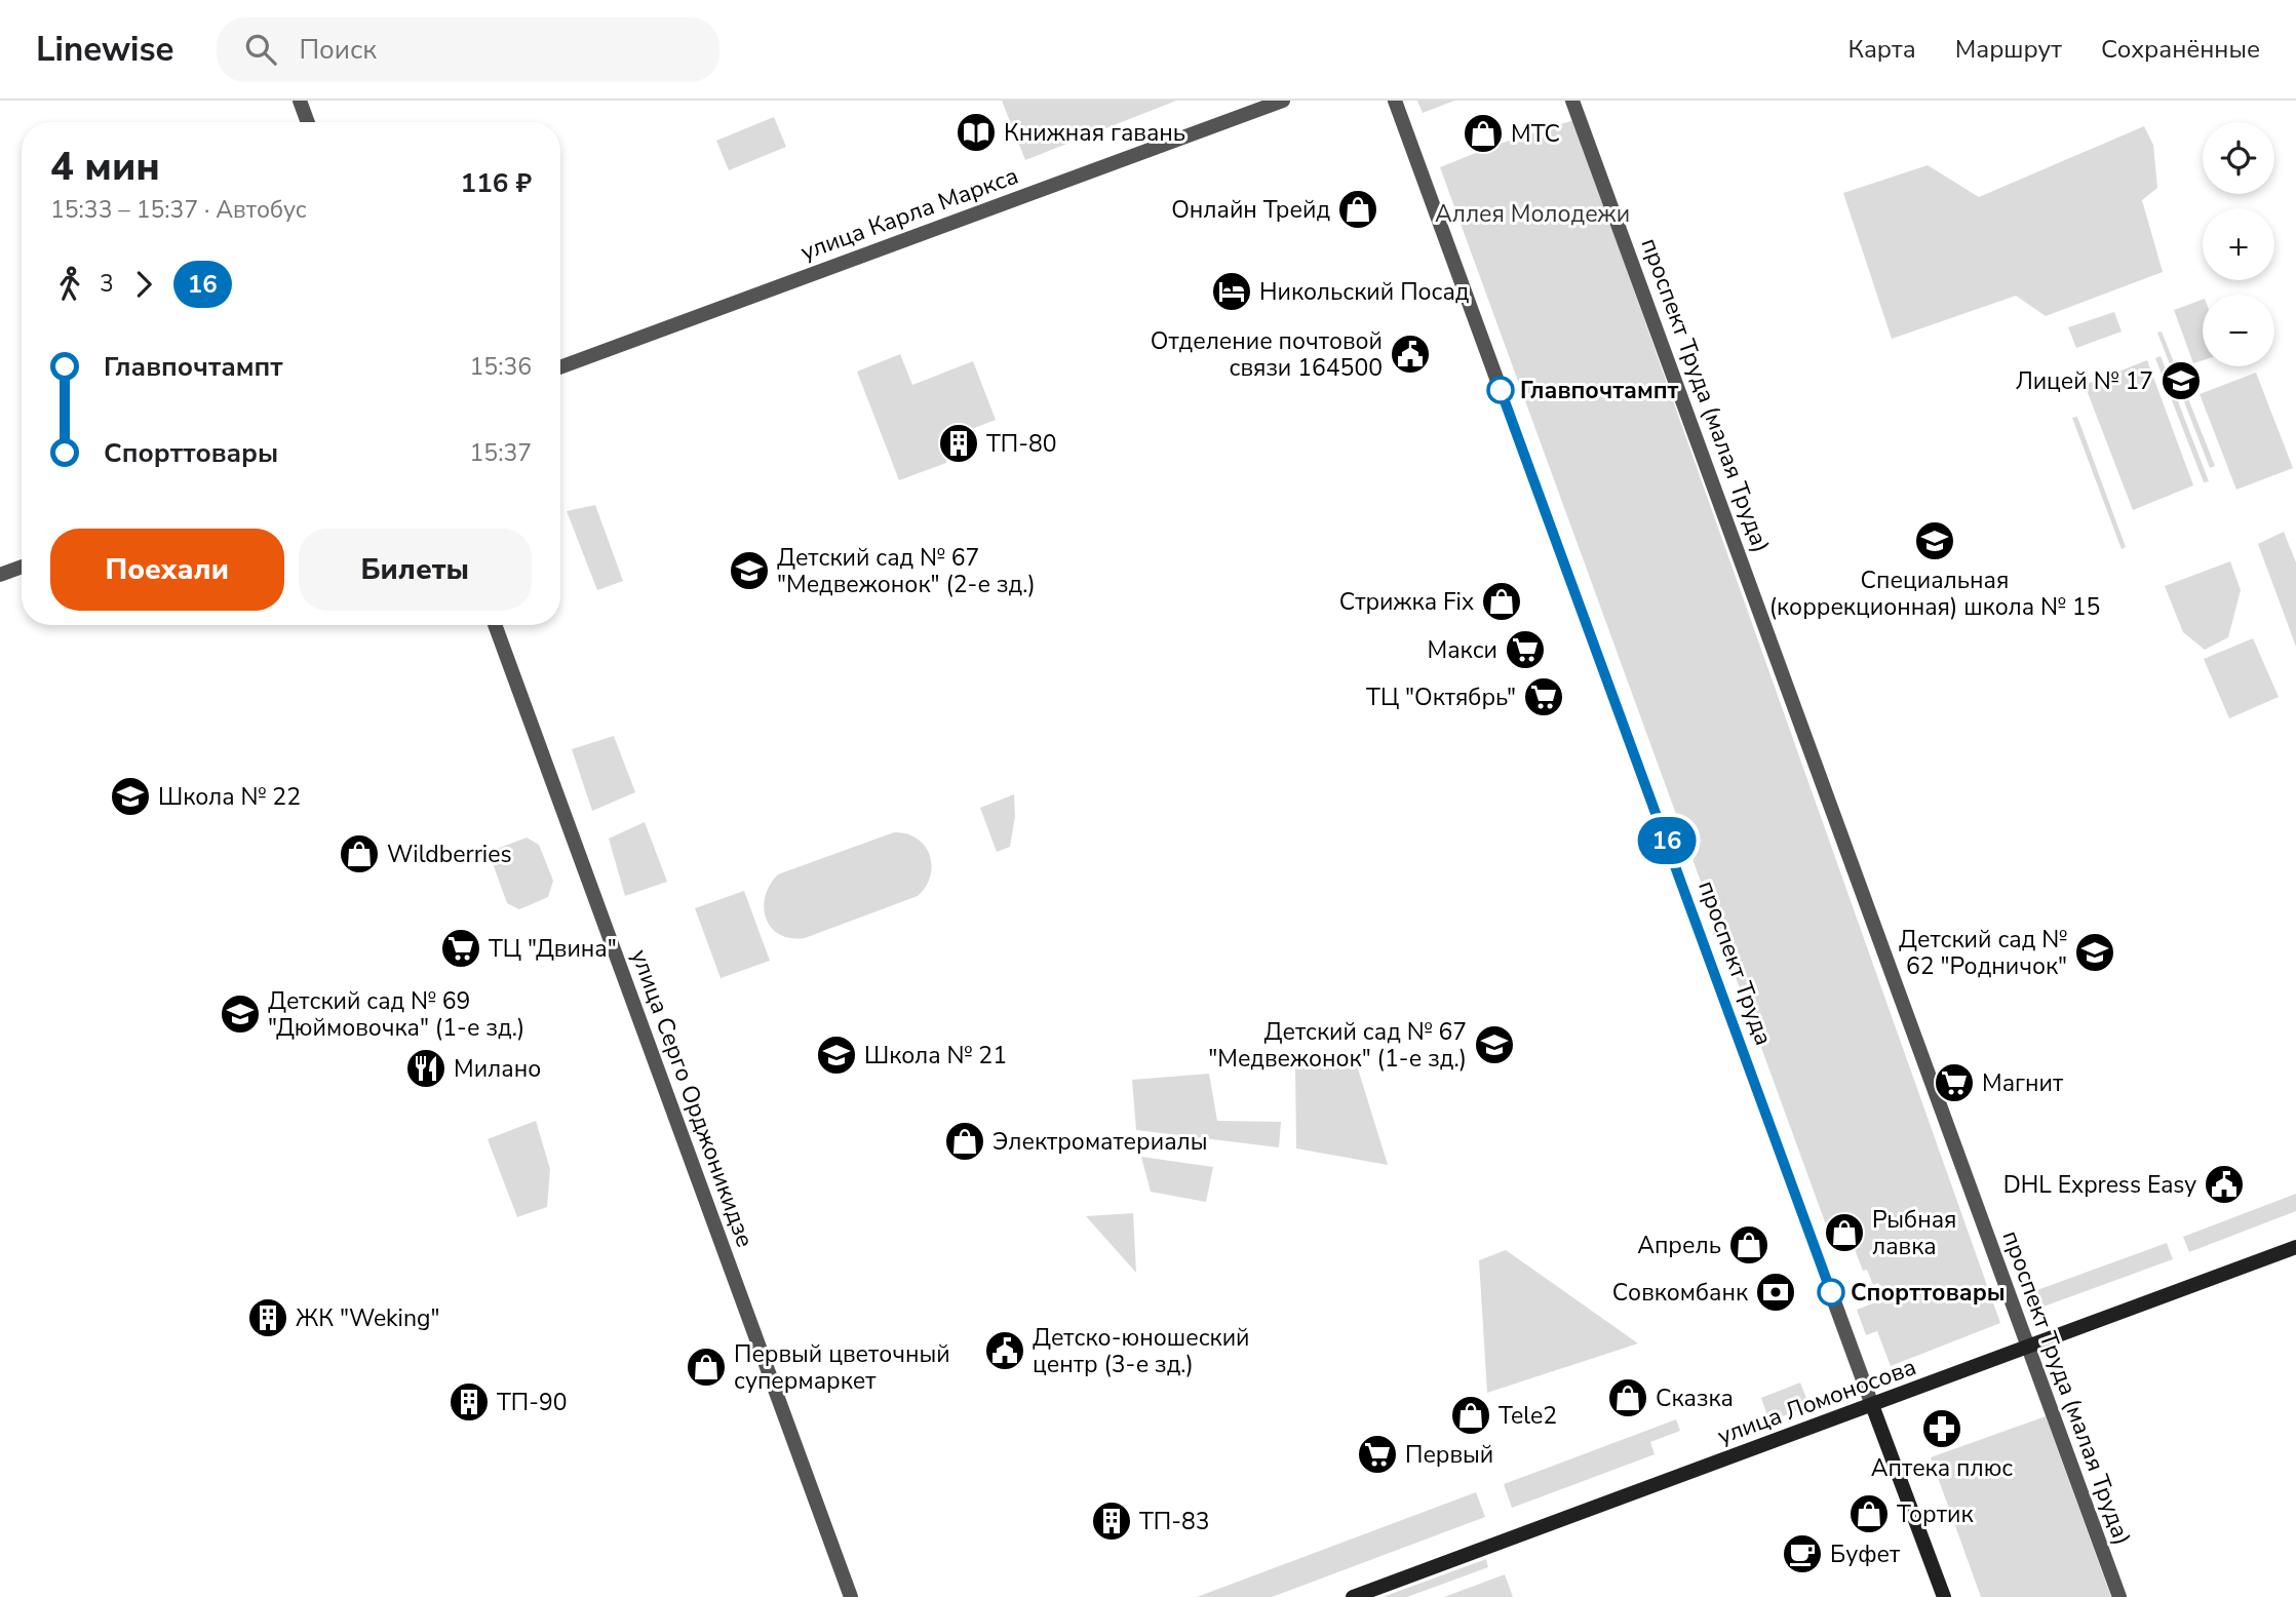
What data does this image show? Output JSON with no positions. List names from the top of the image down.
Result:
{
  "streets": {
    "main road": ["проспект Труда", "улица Ломоносова"],
    "street": ["улица Карла Маркса", "проспект Труда (малая Труда)", "улица Серго Орджоникидзе"]
  },
  "crossings": [
    ["проспект Труда (малая Труда)", "улица Ломоносова"],
    ["проспект Труда", "улица Ломоносова"]
  ],
  "parks": ["Аллея Молодежи"],
  "places": {
    "library": ["Книжная гавань"],
    "shop": [
      "МТС",
      "Онлайн Трейд",
      "Стрижка Fix",
      "Wildberries",
      "Электроматериалы",
      "Рыбная лавка",
      "Апрель",
      "Первый цветочный супермаркет",
      "Сказка",
      "Tele2",
      "Тортик"
    ],
    "hotel": ["Никольский Посад"],
    "public building": ["Отделение почтовой связи 164500", "DHL Express Easy", "Детско-юношеский центр (3-е зд.)"],
    "school or university": [
      "Лицей № 17",
      "Специальная (коррекционная) школа № 15",
      "Детский сад № 67 \"Медвежонок\" (2-е зд.)",
      "Школа № 22",
      "Детский сад № 62 \"Родничок\"",
      "Детский сад № 69 \"Дюймовочка\" (1-е зд.)",
      "Детский сад № 67 \"Медвежонок\" (1-е зд.)",
      "Школа № 21"
    ],
    "other": ["Главпочтампт", "Спорттовары"],
    "building": [
      "ТП-80",
      "ЖК \"Weking\"",
      "ТП-90",
      "ТП-83"
    ],
    "supermarket": [
      "Макси",
      "ТЦ \"Октябрь\"",
      "ТЦ \"Двина\"",
      "Магнит",
      "Первый"
    ],
    "restaurant": ["Милано"],
    "bank": ["Совкомбанк"],
    "pharmacy": ["Аптека плюс"],
    "cafe": ["Буфет"]
  },
  "lines": ["bus line 16"],
  "page": {
    "header": "Linewise",
    "search": "Поиск",
    "nav": ["Карта", "Маршрут", "Сохранённые"],
    "on_map": "16",
    "map_buttons": ["+", "−"],
    "heading": ["4 мин", "15:33 – 15:37 · Автобус", "116 ₽"],
    "legs": ["3", "16"],
    "list": [
      {
        "name": "Главпочтампт",
        "value": "15:36"
      },
      {
        "name": "Спорттовары",
        "value": "15:37"
      }
    ],
    "buttons": ["Поехали", "Билеты"]
  }
}
